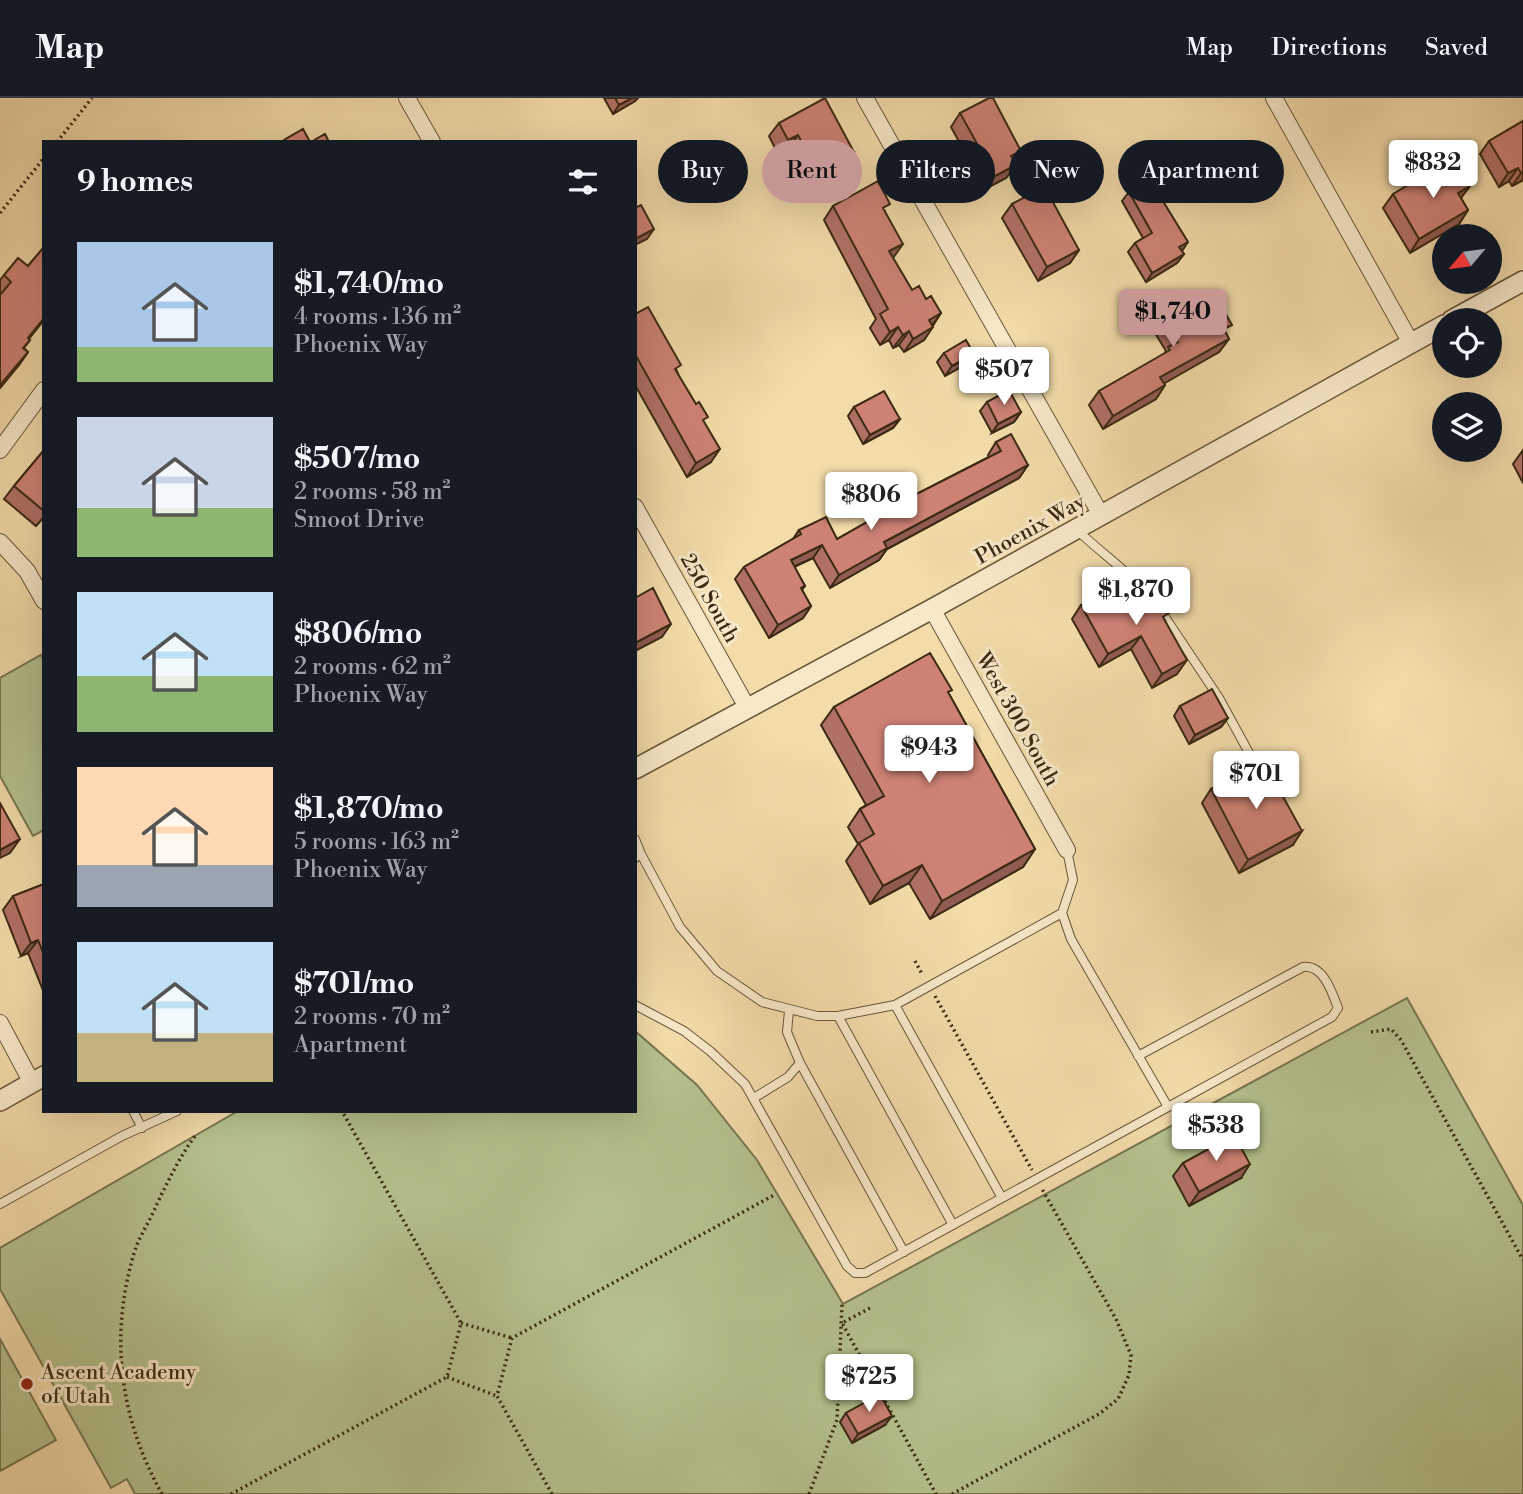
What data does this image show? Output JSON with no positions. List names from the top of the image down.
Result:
{
  "streets": {
    "street": ["Phoenix Way", "250 South", "West 300 South"]
  },
  "crossings": [
    ["Phoenix Way", "250 South"],
    ["Phoenix Way", "West 300 South"]
  ],
  "places": ["Ascent Academy of Utah"],
  "north": "bottom left",
  "page": {
    "header": "Map",
    "nav": ["Map", "Directions", "Saved"],
    "price": [
      "$832",
      "$1,740",
      "$507",
      "$806",
      "$1,870",
      "$943",
      "$701",
      "$538",
      "$725"
    ],
    "chip": [
      "Buy",
      "Rent",
      "Filters",
      "New",
      "Apartment"
    ],
    "heading": "9 homes",
    "list": [
      {
        "name": "$1,740/mo",
        "note": "4 rooms · 136 m² · Phoenix Way"
      },
      {
        "name": "$507/mo",
        "note": "2 rooms · 58 m² · Smoot Drive"
      },
      {
        "name": "$806/mo",
        "note": "2 rooms · 62 m² · Phoenix Way"
      },
      {
        "name": "$1,870/mo",
        "note": "5 rooms · 163 m² · Phoenix Way"
      },
      {
        "name": "$701/mo",
        "note": "2 rooms · 70 m² · Apartment"
      }
    ]
  }
}
